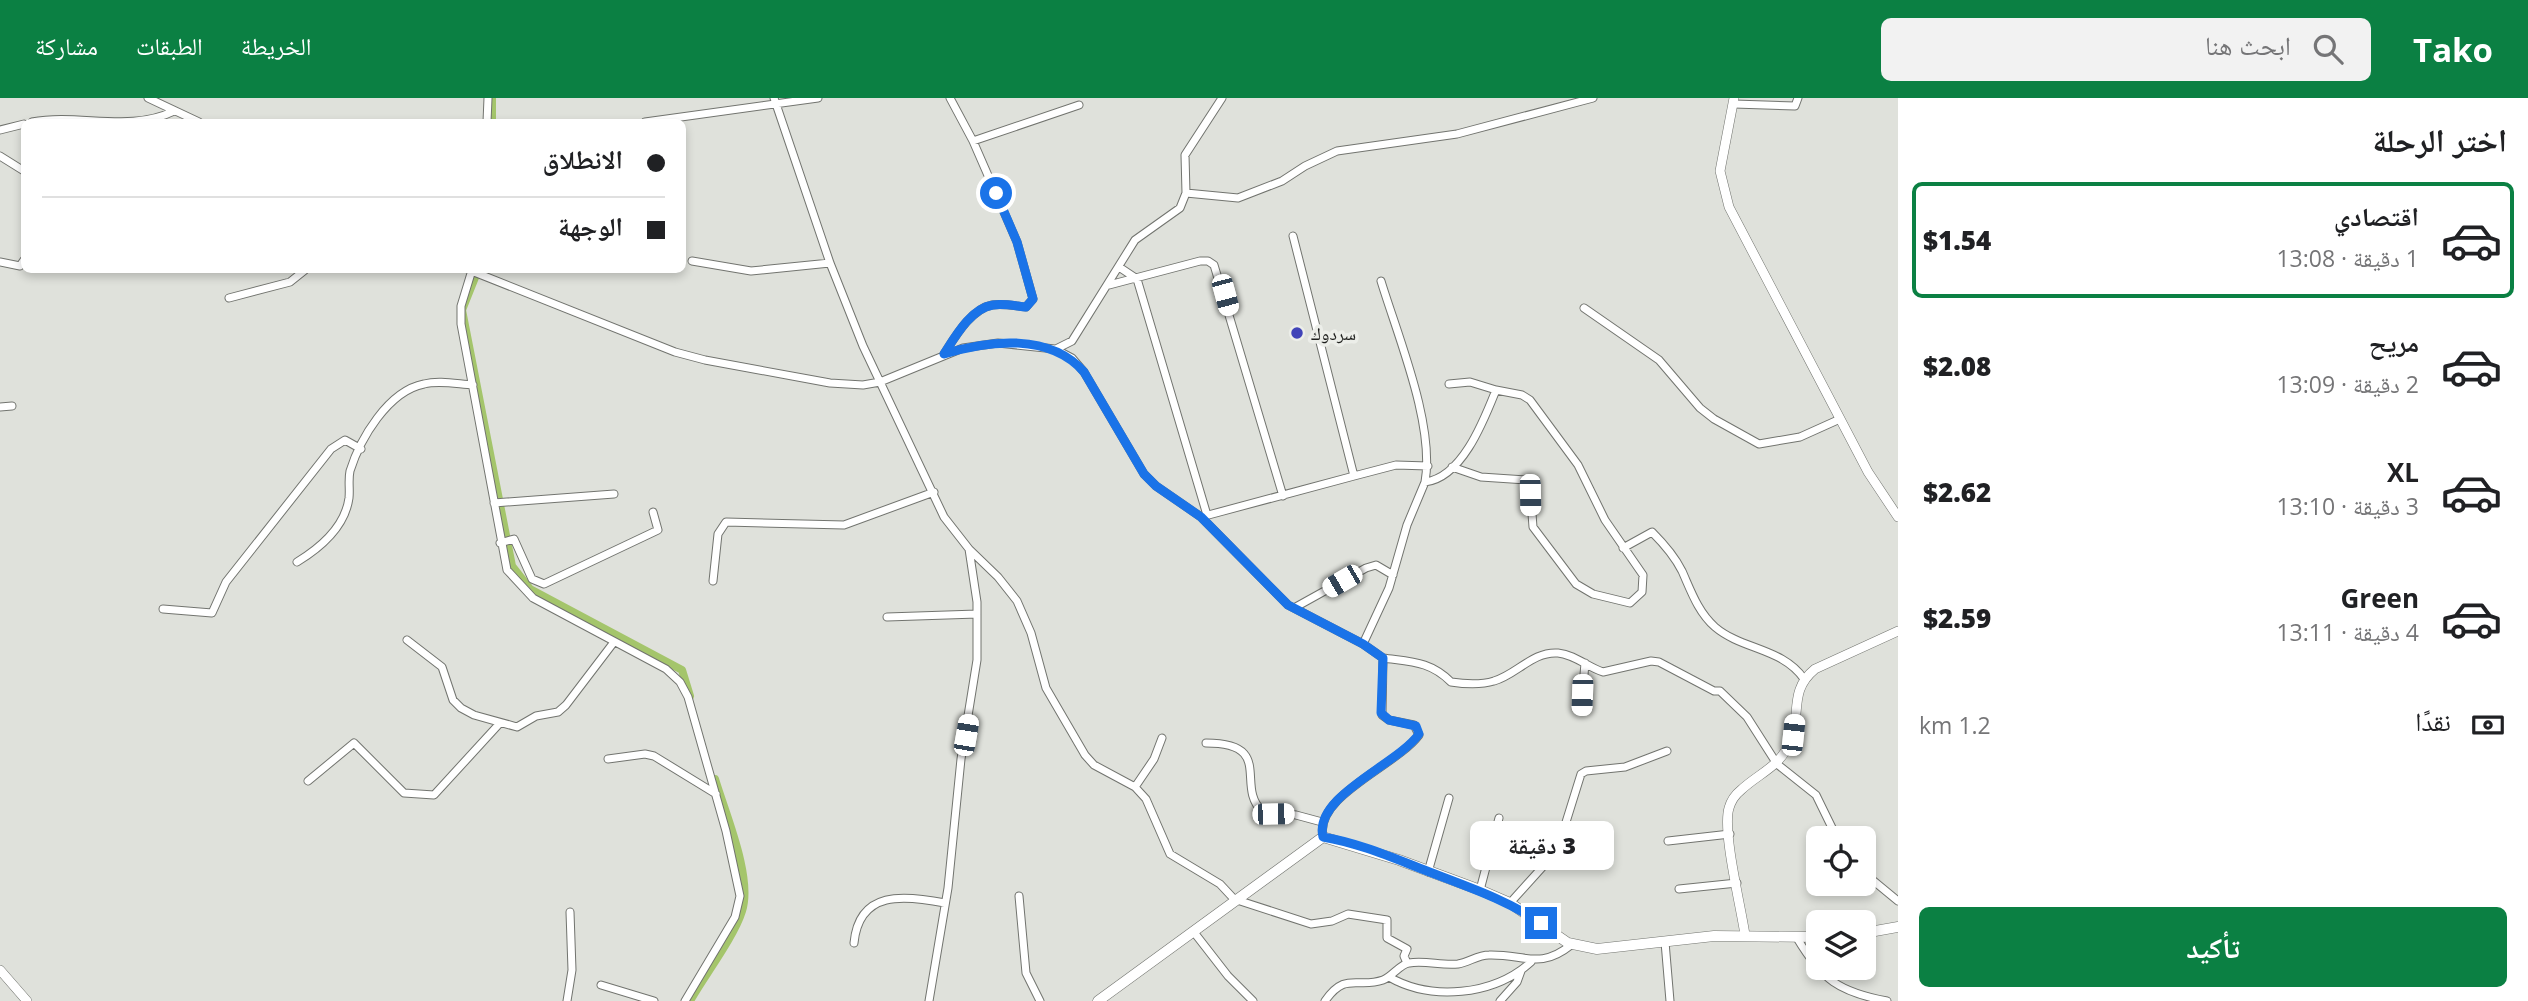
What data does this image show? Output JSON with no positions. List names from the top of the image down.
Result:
{
  "places": ["سردوك"],
  "page": {
    "header": "Tako",
    "search": "ابحث هنا",
    "nav": ["الخريطة", "الطبقات", "مشاركة"],
    "heading": "اختر الرحلة",
    "banner": ["الانطلاق", "الوجهة"],
    "list": [
      {
        "name": "اقتصادي",
        "note": "1 دقيقة · 13:08",
        "value": "$1.54"
      },
      {
        "name": "مريح",
        "note": "2 دقيقة · 13:09",
        "value": "$2.08"
      },
      {
        "name": "XL",
        "note": "3 دقيقة · 13:10",
        "value": "$2.62"
      },
      {
        "name": "Green",
        "note": "4 دقيقة · 13:11",
        "value": "$2.59"
      }
    ],
    "pay": ["نقدًا", "1.2 km"],
    "bubble": "3 دقيقة",
    "buttons": "تأكيد"
  }
}
